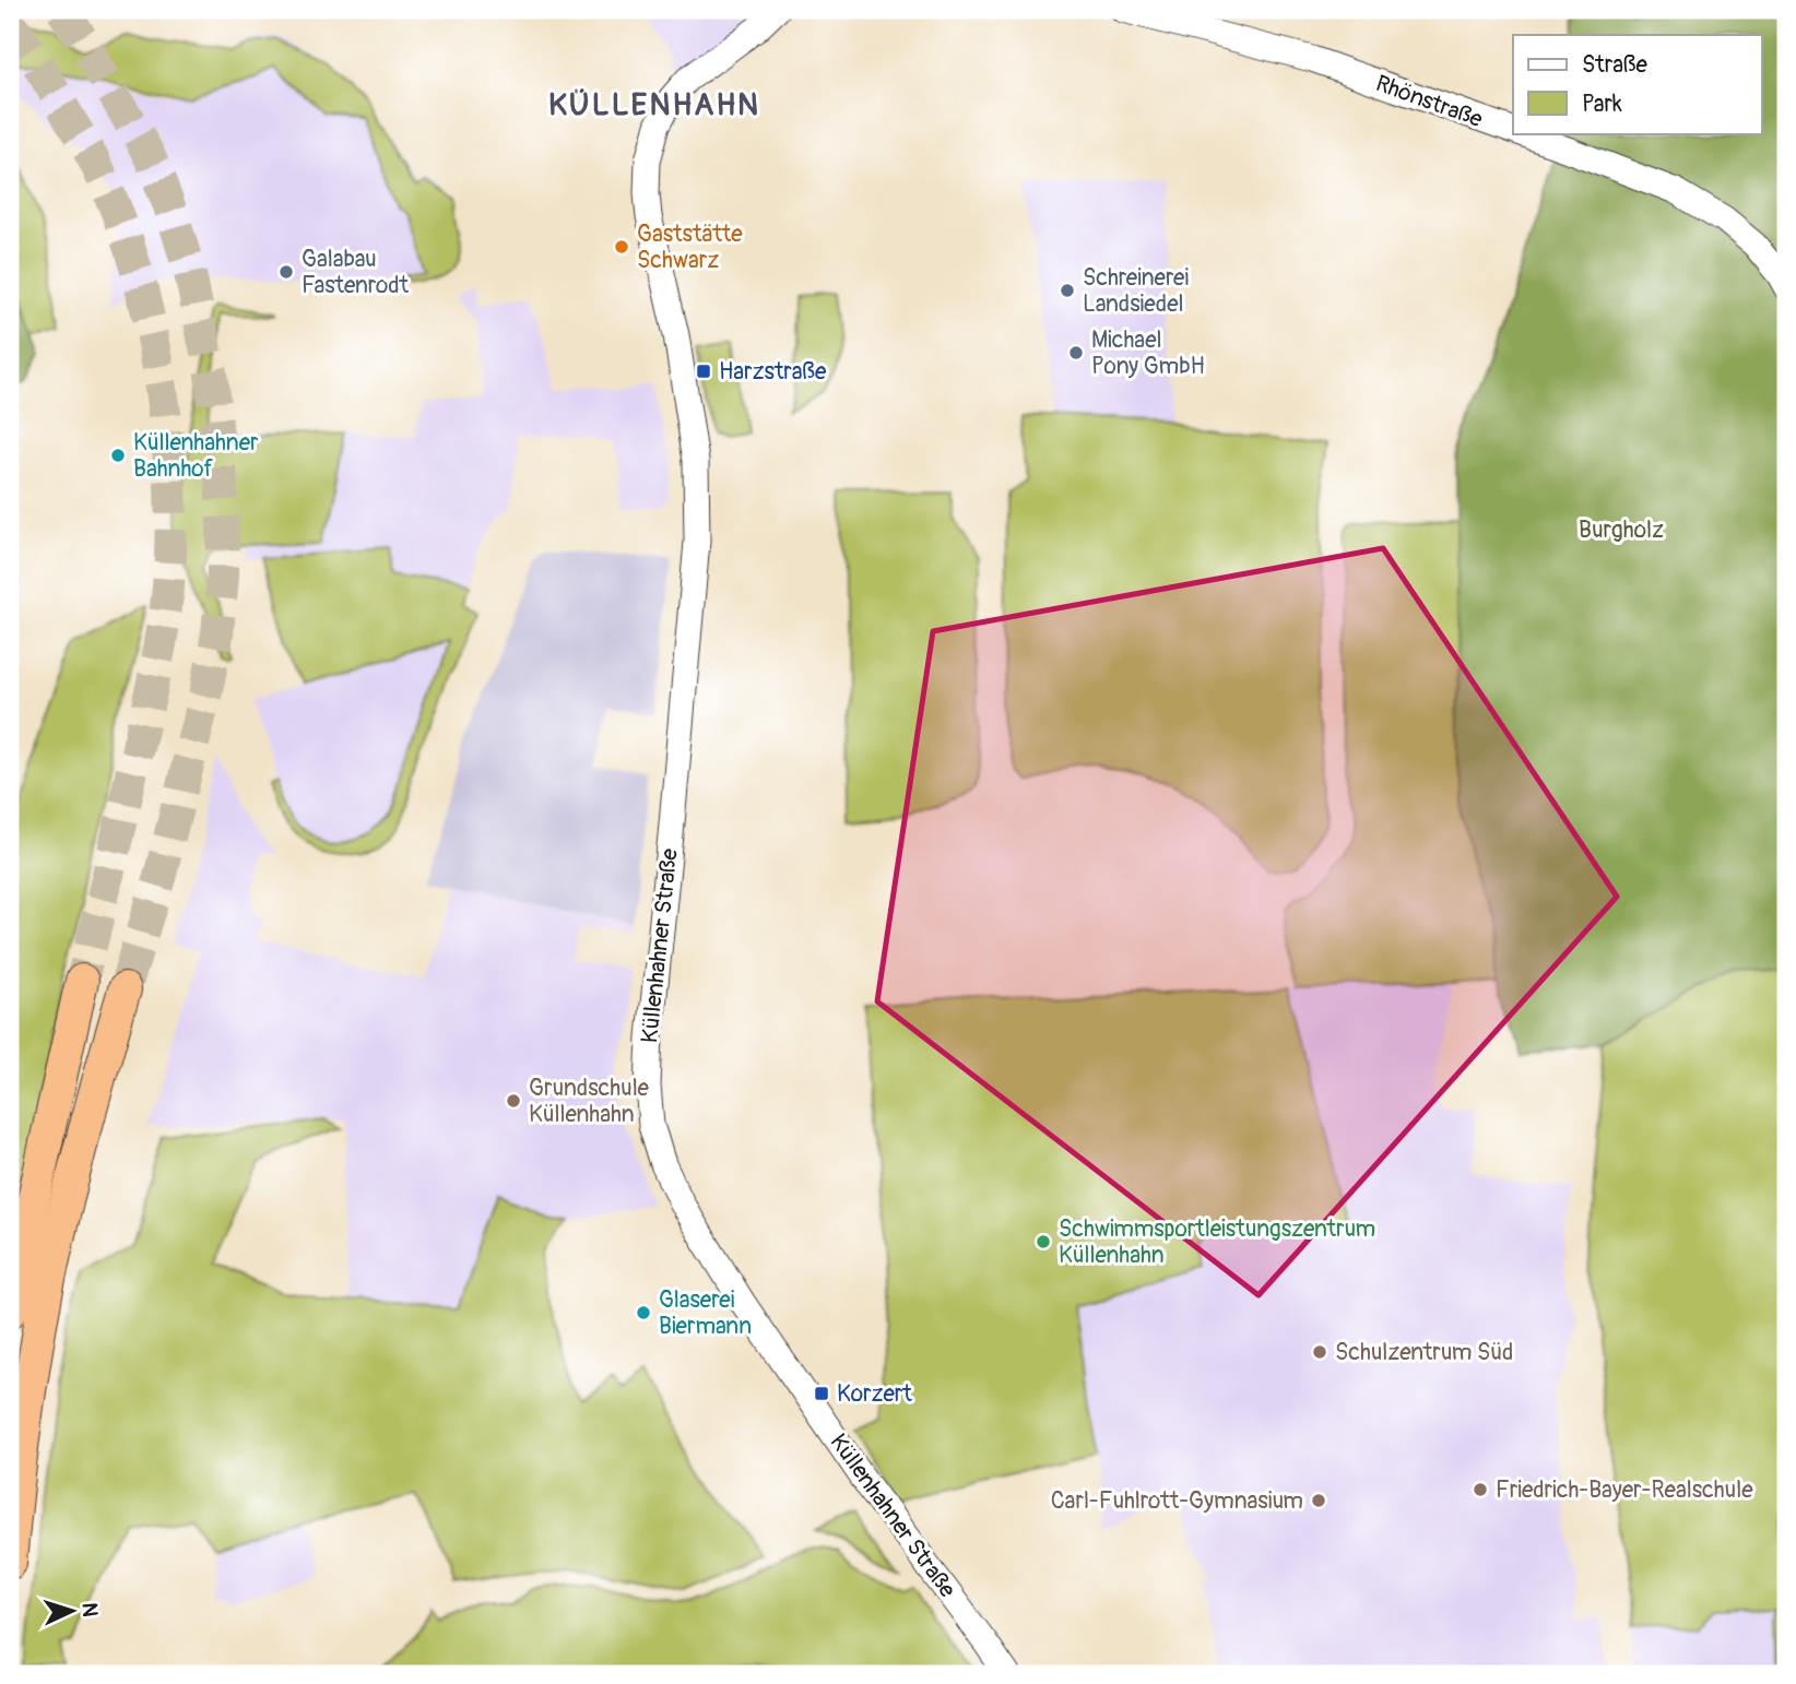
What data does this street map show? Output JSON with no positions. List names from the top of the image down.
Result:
{
  "streets": {
    "street": ["Rhönstraße", "Küllenhahner Straße"]
  },
  "districts": ["KÜLLENHAHN"],
  "parks": ["Burgholz"],
  "places": {
    "other": [
      "Gaststätte Schwarz",
      "Galabau Fastenrodt",
      "Schreinerei Landsiedel",
      "Michael Pony GmbH",
      "Küllenhahner Bahnhof",
      "Grundschule Küllenhahn",
      "Schwimmsportleistungszentrum Küllenhahn",
      "Glaserei Biermann",
      "Schulzentrum Süd",
      "Friedrich-Bayer-Realschule",
      "Carl-Fuhlrott-Gymnasium"
    ],
    "transit": ["Harzstraße", "Korzert"]
  },
  "legend": ["Straße", "Park"],
  "north": "right"
}
